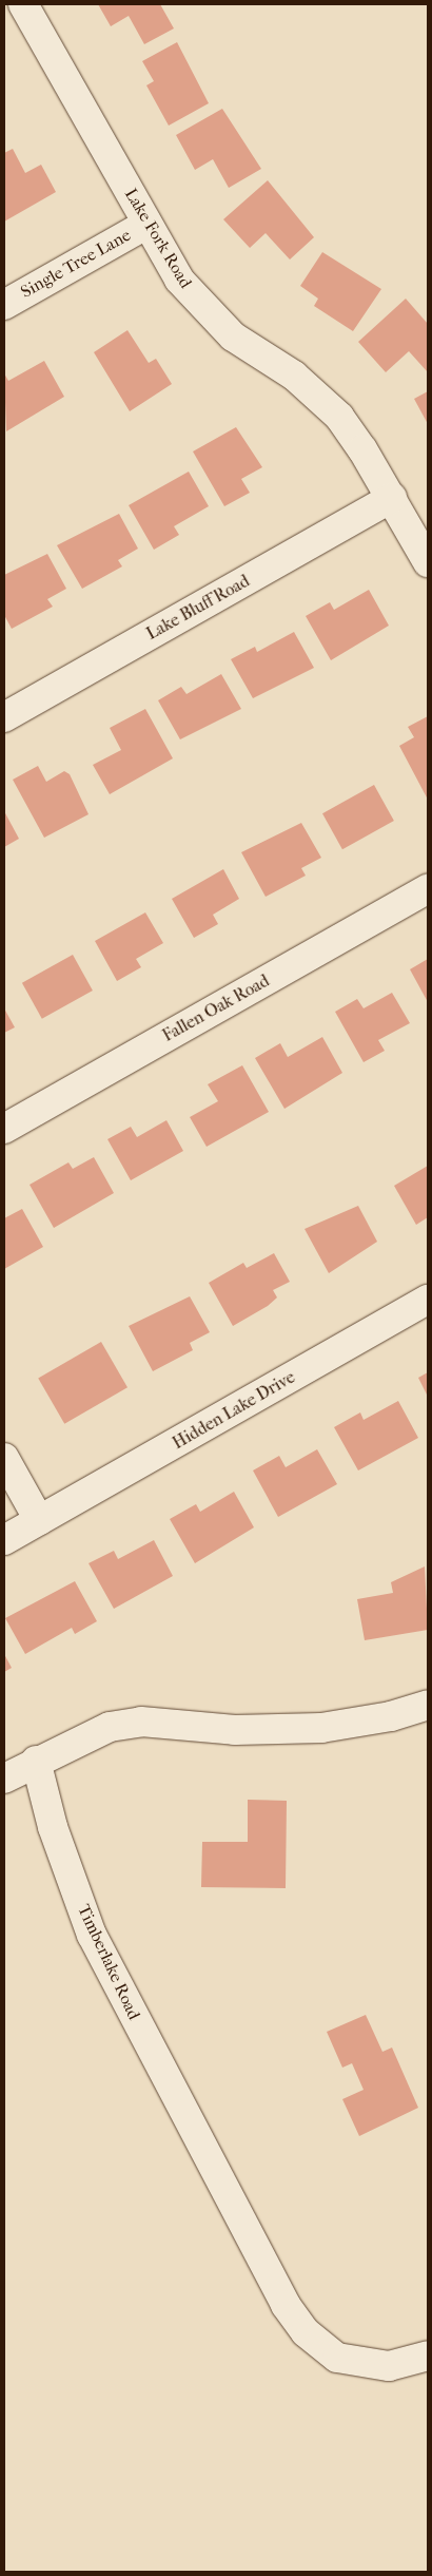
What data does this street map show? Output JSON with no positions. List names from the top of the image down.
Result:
{
  "streets": {
    "street": [
      "Lake Fork Road",
      "Single Tree Lane",
      "Lake Bluff Road",
      "Fallen Oak Road",
      "Hidden Lake Drive",
      "Timberlake Road"
    ]
  },
  "crossings": [
    ["Lake Fork Road", "Single Tree Lane"],
    ["Lake Fork Road", "Lake Bluff Road"]
  ]
}
